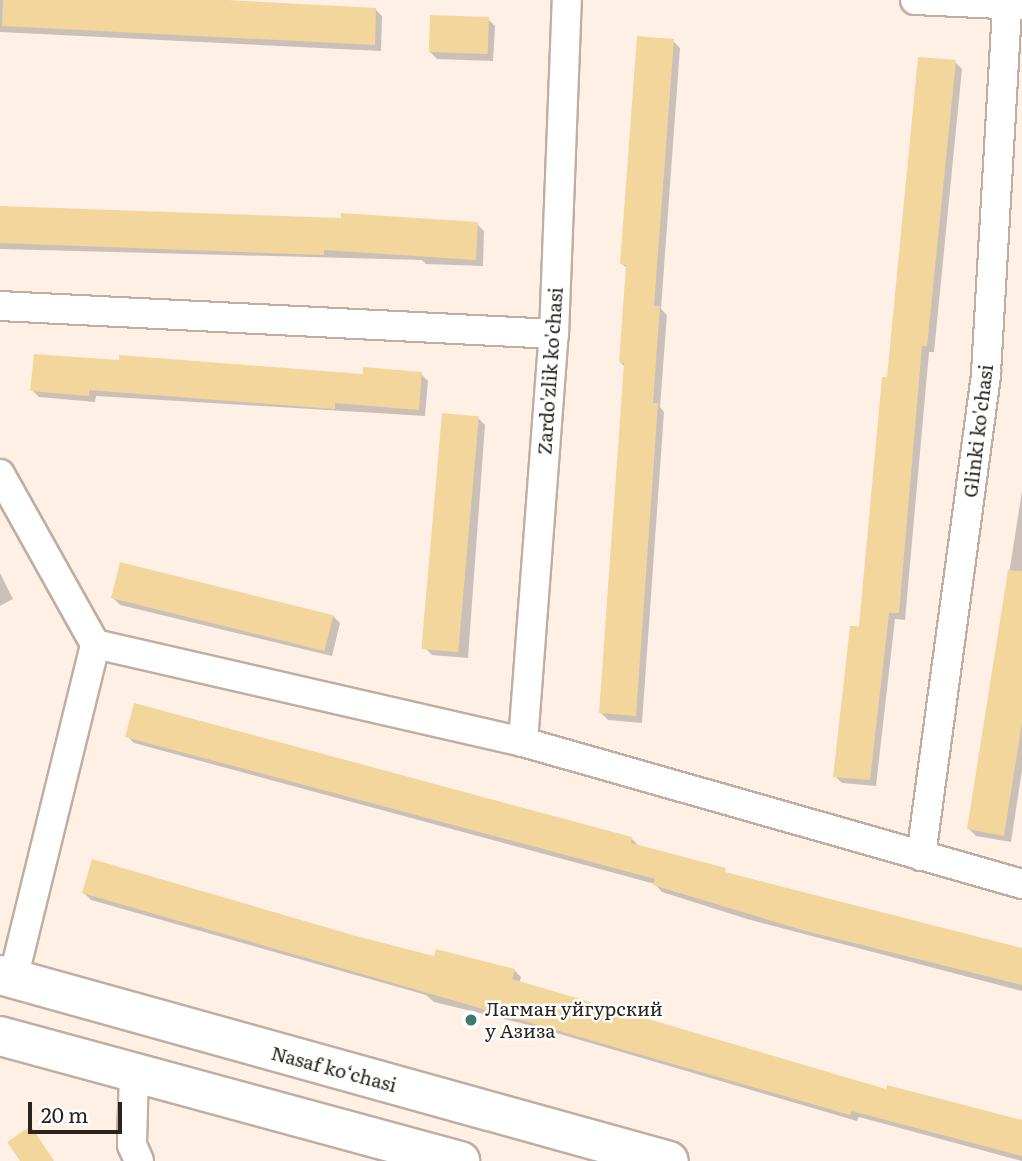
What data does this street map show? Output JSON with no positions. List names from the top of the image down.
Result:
{
  "streets": {
    "main road": ["Nasaf ko‘chasi"],
    "street": ["Zardo'zlik ko'chasi", "Glinki ko'chasi"]
  },
  "places": ["Лагман уйгурский у Азиза"],
  "scale_bar": "20 m"
}
